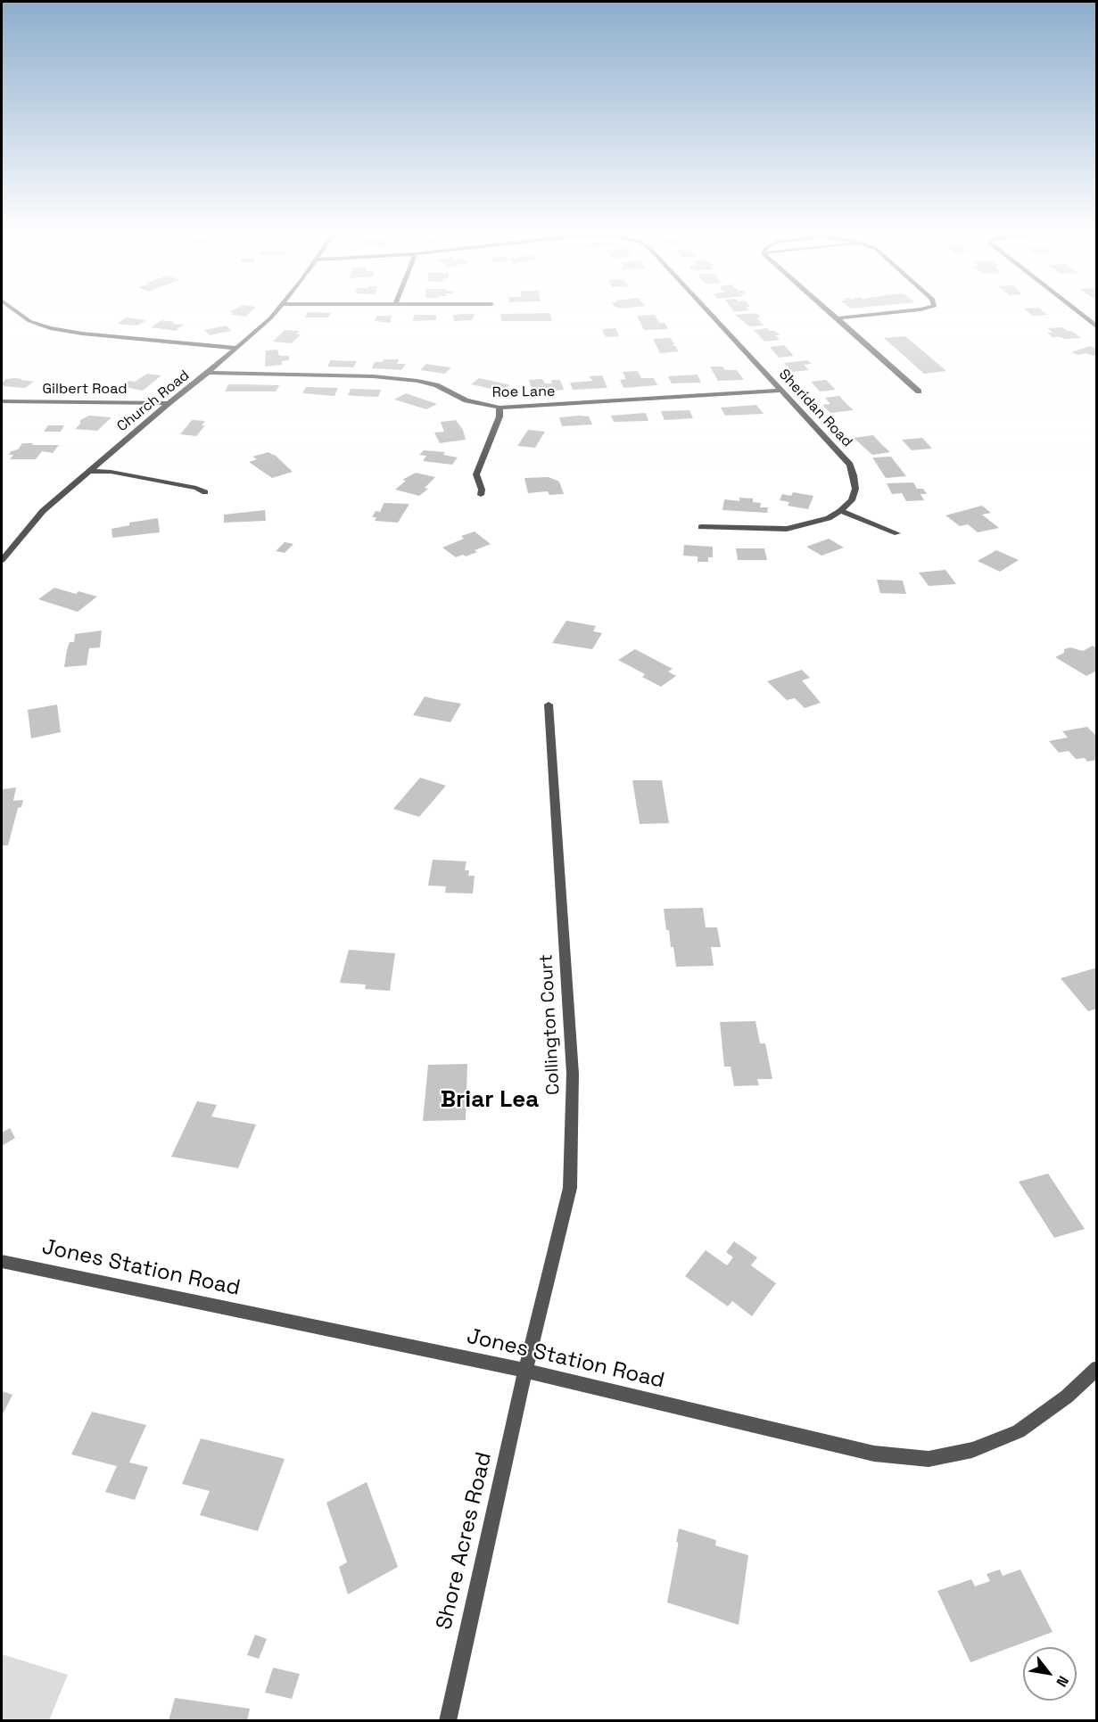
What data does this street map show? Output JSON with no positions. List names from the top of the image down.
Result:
{
  "streets": {
    "street": [
      "Gilbert Road",
      "Roe Lane",
      "Church Road",
      "Sheridan Road",
      "Collington Court",
      "Jones Station Road",
      "Shore Acres Road"
    ]
  },
  "crossings": [
    ["Gilbert Road", "Church Road"],
    ["Roe Lane", "Church Road"],
    ["Roe Lane", "Sheridan Road"],
    ["Collington Court", "Jones Station Road"],
    ["Collington Court", "Shore Acres Road"],
    ["Jones Station Road", "Shore Acres Road"]
  ],
  "districts": ["Briar Lea"],
  "north": "bottom right"
}
